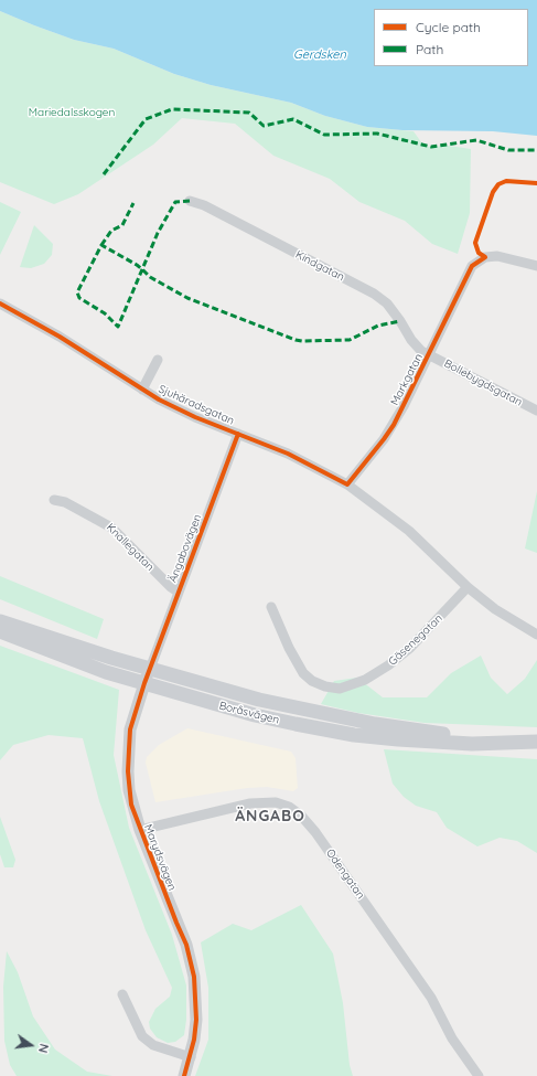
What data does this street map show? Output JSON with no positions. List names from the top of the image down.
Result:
{
  "streets": {
    "main road": ["Boråsvägen"],
    "street": [
      "Kindgatan",
      "Markgatan",
      "Bollebygdsgatan",
      "Sjuhäradsgatan",
      "Knallegatan",
      "Ängabovägen",
      "Gäsenegatan",
      "Marydsvägen",
      "Odengatan"
    ]
  },
  "crossings": [
    ["Kindgatan", "Markgatan"],
    ["Kindgatan", "Bollebygdsgatan"],
    ["Markgatan", "Bollebygdsgatan"],
    ["Markgatan", "Sjuhäradsgatan"],
    ["Sjuhäradsgatan", "Ängabovägen"],
    ["Sjuhäradsgatan", "Gäsenegatan"],
    ["Knallegatan", "Ängabovägen"],
    ["Ängabovägen", "Boråsvägen"],
    ["Ängabovägen", "Marydsvägen"],
    ["Boråsvägen", "Marydsvägen"],
    ["Marydsvägen", "Odengatan"]
  ],
  "districts": ["ÄNGABO"],
  "water": ["Gerdsken"],
  "parks": ["Mariedalsskogen"],
  "legend": ["Cycle path", "Path"],
  "north": "right"
}
